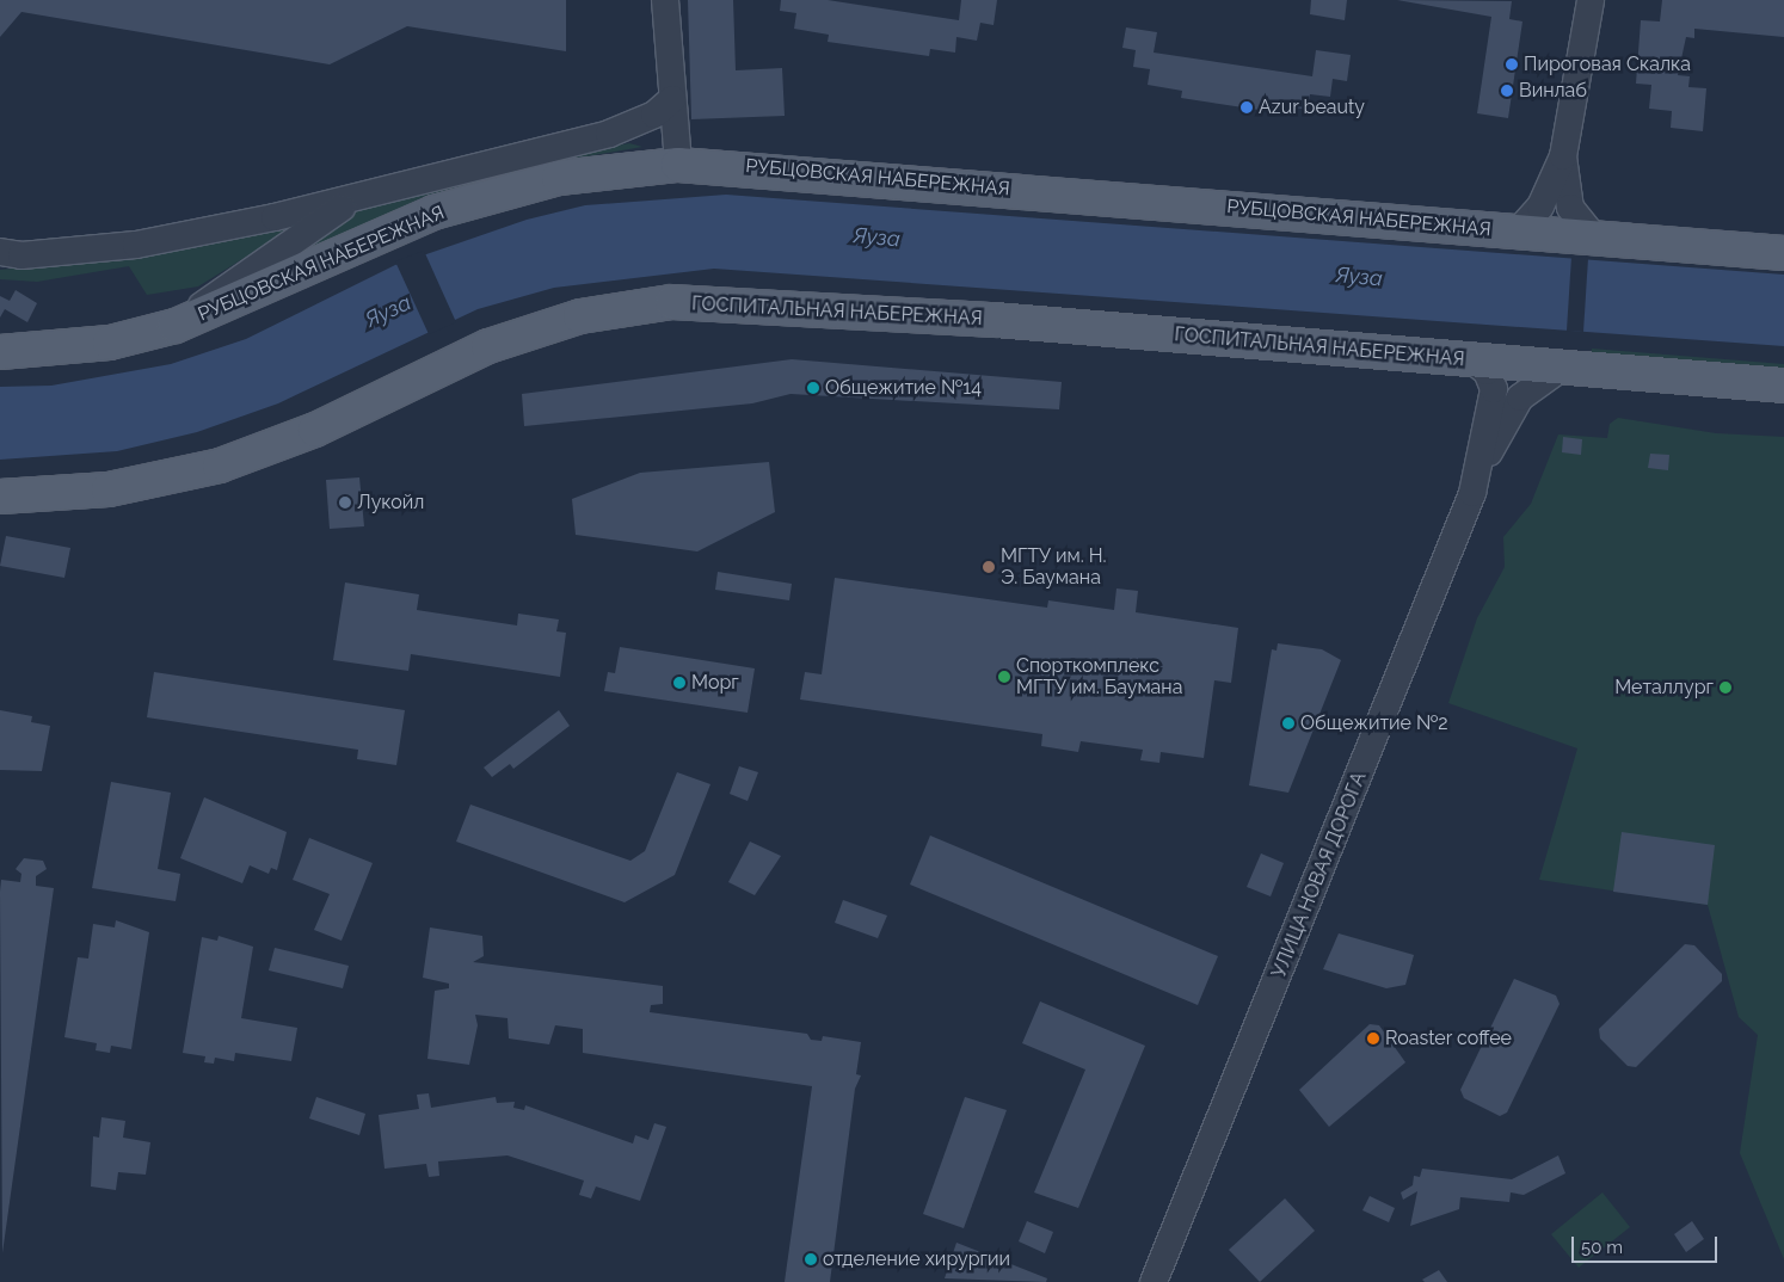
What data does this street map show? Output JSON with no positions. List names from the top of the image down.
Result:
{
  "streets": {
    "main road": ["РУБЦОВСКАЯ НАБЕРЕЖНАЯ", "ГОСПИТАЛЬНАЯ НАБЕРЕЖНАЯ"],
    "street": ["УЛИЦА НОВАЯ ДОРОГА"]
  },
  "crossings": [
    ["ГОСПИТАЛЬНАЯ НАБЕРЕЖНАЯ", "УЛИЦА НОВАЯ ДОРОГА"]
  ],
  "water": ["Яуза"],
  "places": [
    "Пироговая Скалка",
    "Винлаб",
    "Azur beauty",
    "Общежитие №14",
    "Лукойл",
    "МГТУ им. Н. Э. Баумана",
    "Спорткомплекс МГТУ им. Баумана",
    "Морг",
    "Металлург",
    "Общежитие №2",
    "Roaster coffee",
    "отделение хирургии"
  ],
  "scale_bar": "50 m"
}
